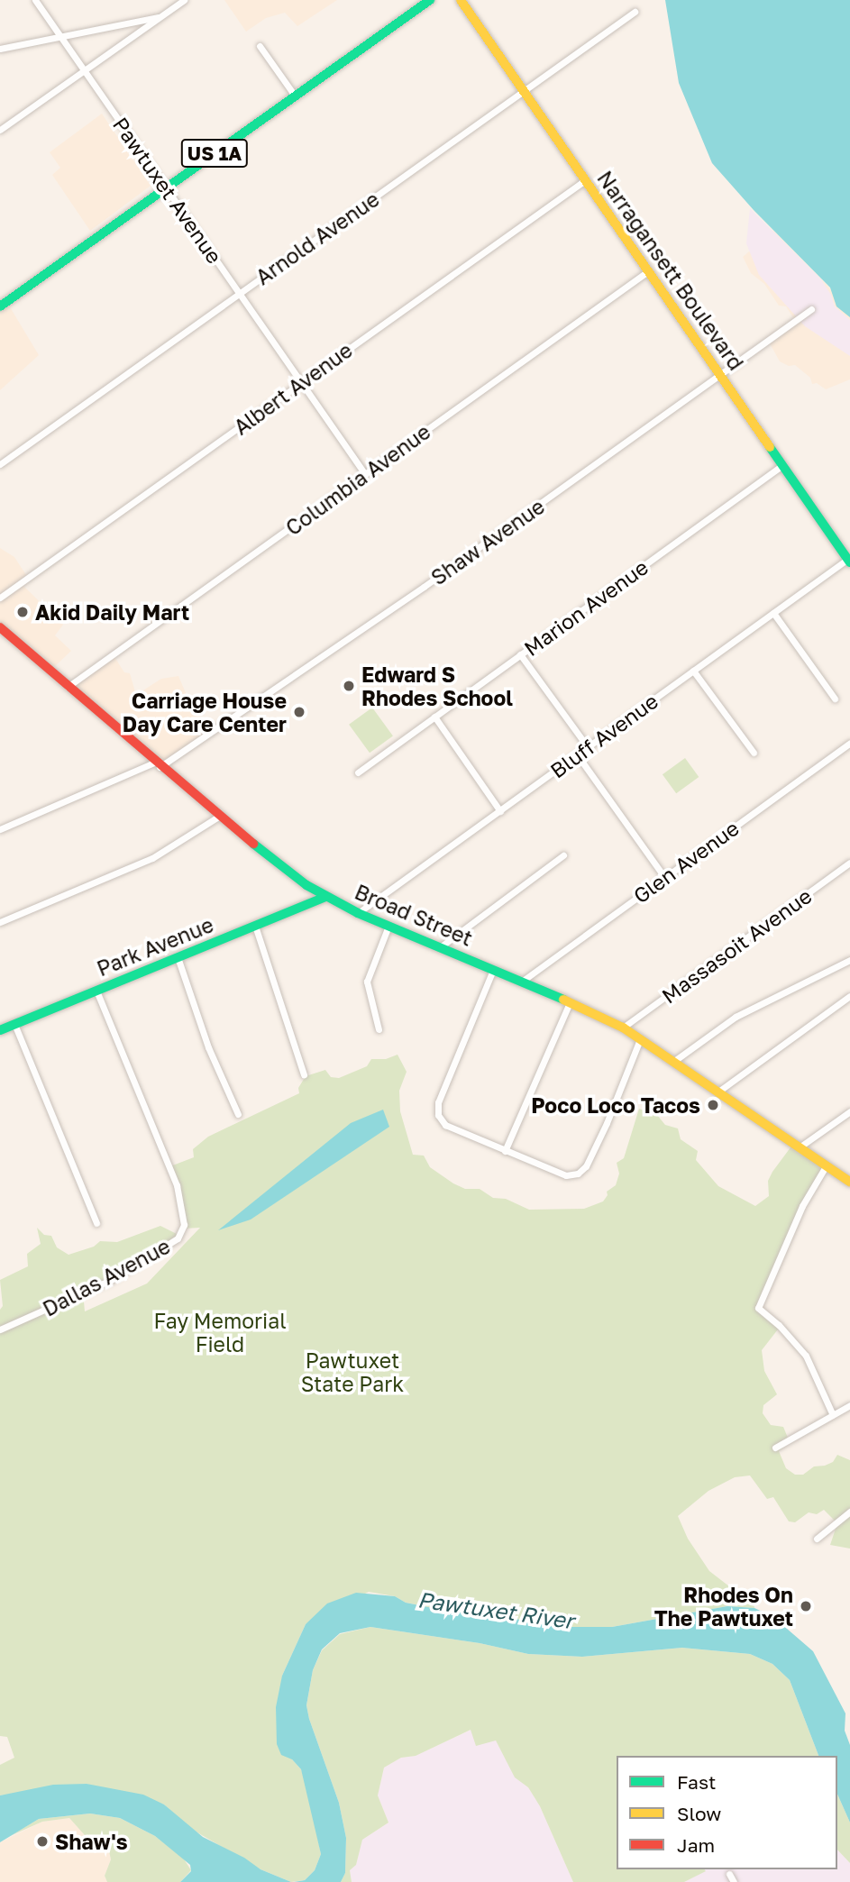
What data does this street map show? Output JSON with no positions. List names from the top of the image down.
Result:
{
  "streets": {
    "main road": [
      "US 1A",
      "Narragansett Boulevard",
      "Broad Street",
      "Park Avenue"
    ],
    "street": [
      "Pawtuxet Avenue",
      "Arnold Avenue",
      "Albert Avenue",
      "Columbia Avenue",
      "Shaw Avenue",
      "Marion Avenue",
      "Bluff Avenue",
      "Glen Avenue",
      "Massasoit Avenue",
      "Dallas Avenue"
    ]
  },
  "crossings": [
    ["US 1A", "Pawtuxet Avenue"],
    ["Pawtuxet Avenue", "Arnold Avenue"],
    ["Pawtuxet Avenue", "Albert Avenue"],
    ["Pawtuxet Avenue", "Columbia Avenue"],
    ["Arnold Avenue", "Narragansett Boulevard"],
    ["Narragansett Boulevard", "Albert Avenue"],
    ["Narragansett Boulevard", "Columbia Avenue"],
    ["Narragansett Boulevard", "Shaw Avenue"],
    ["Narragansett Boulevard", "Marion Avenue"],
    ["Narragansett Boulevard", "Bluff Avenue"],
    ["Columbia Avenue", "Broad Street"],
    ["Shaw Avenue", "Broad Street"],
    ["Bluff Avenue", "Broad Street"],
    ["Glen Avenue", "Broad Street"],
    ["Broad Street", "Massasoit Avenue"],
    ["Broad Street", "Park Avenue"],
    ["Park Avenue", "Dallas Avenue"]
  ],
  "water": ["Pawtuxet River"],
  "parks": ["Fay Memorial Field", "Pawtuxet State Park"],
  "places": [
    "Akid Daily Mart",
    "Edward S Rhodes School",
    "Carriage House Day Care Center",
    "Poco Loco Tacos",
    "Rhodes On The Pawtuxet",
    "Shaw's"
  ],
  "legend": ["Fast", "Slow", "Jam"]
}
